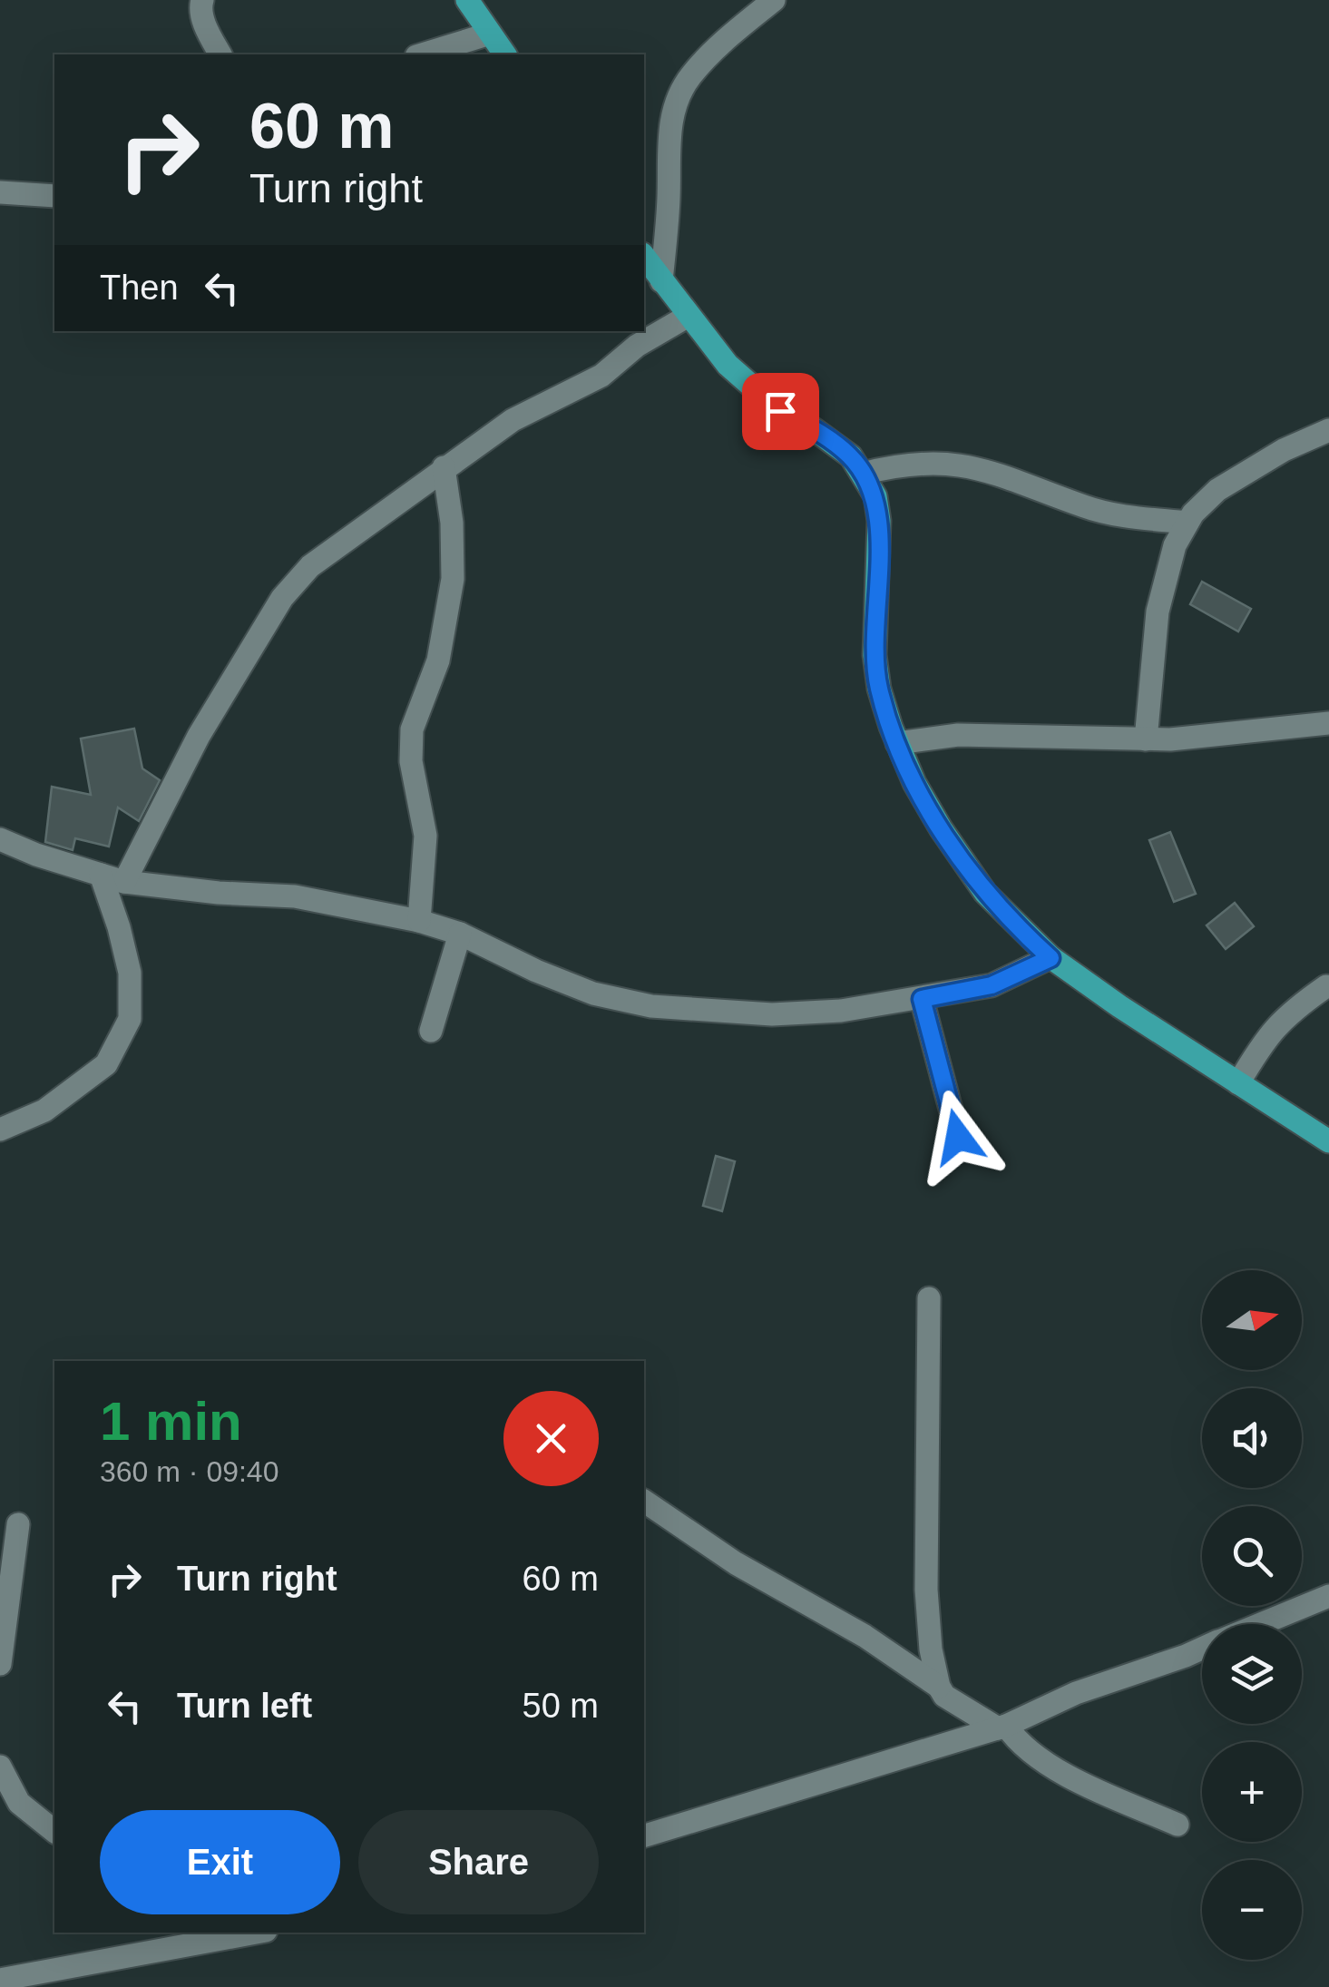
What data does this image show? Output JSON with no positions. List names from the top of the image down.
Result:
{
  "north": "right",
  "page": {
    "turn": ["60 m", "Turn right"],
    "then": "Then",
    "map_buttons": ["+", "−"],
    "heading": ["1 min", "360 m · 09:40"],
    "list": [
      {
        "name": "Turn right",
        "value": "60 m"
      },
      {
        "name": "Turn left",
        "value": "50 m"
      }
    ],
    "buttons": ["Exit", "Share"]
  }
}
